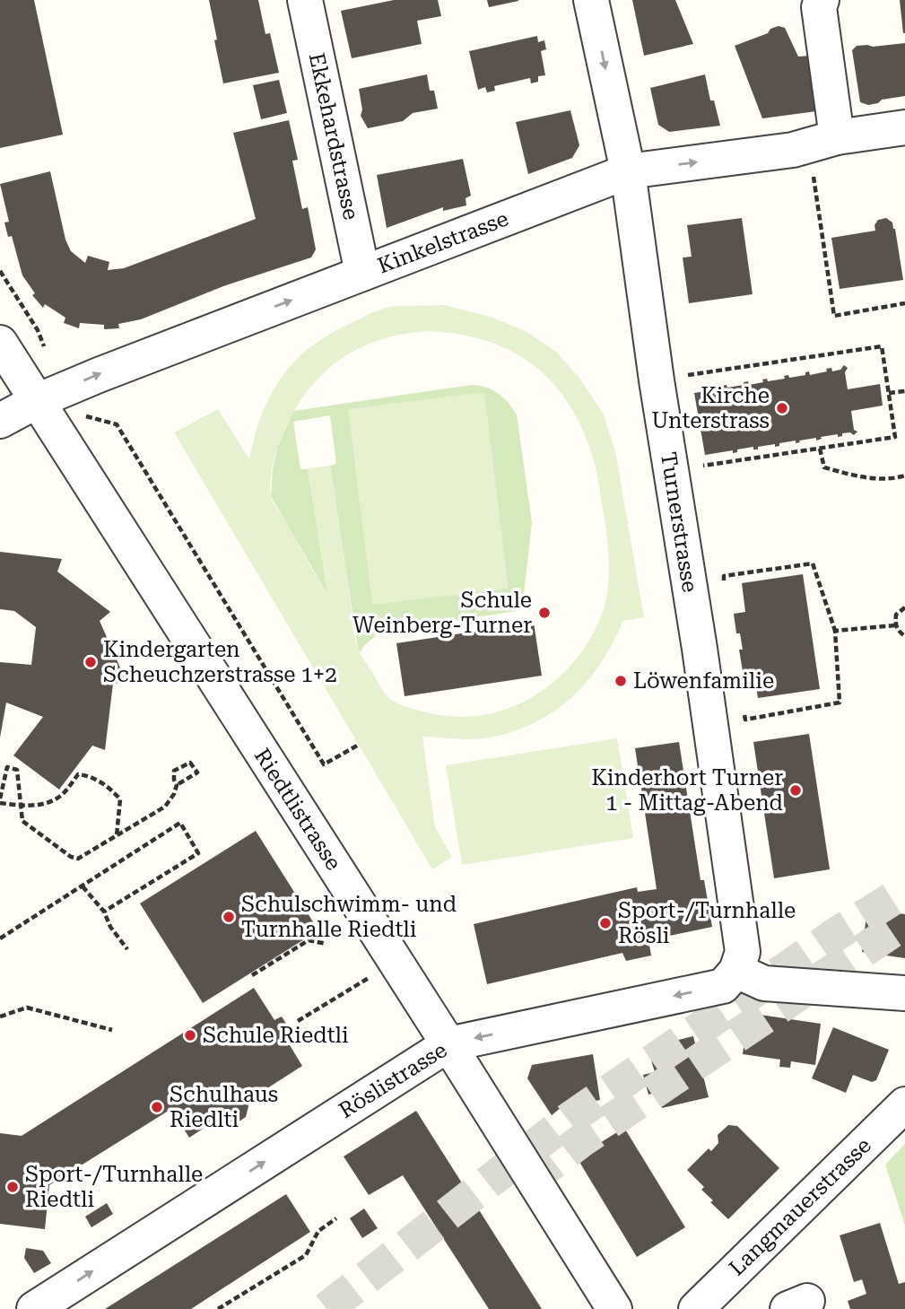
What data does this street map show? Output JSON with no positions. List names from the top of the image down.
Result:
{
  "streets": {
    "street": [
      "Ekkehardstrasse",
      "Kinkelstrasse",
      "Turnerstrasse",
      "Riedtlistrasse",
      "Röslistrasse",
      "Langmauerstrasse"
    ]
  },
  "crossings": [
    ["Ekkehardstrasse", "Kinkelstrasse"],
    ["Kinkelstrasse", "Turnerstrasse"],
    ["Kinkelstrasse", "Riedtlistrasse"],
    ["Turnerstrasse", "Röslistrasse"],
    ["Riedtlistrasse", "Röslistrasse"]
  ],
  "one_way": ["Kinkelstrasse"],
  "places": [
    "Kirche Unterstrass",
    "Schule Weinberg-Turner",
    "Kindergarten Scheuchzerstrasse 1+2",
    "Löwenfamilie",
    "Kinderhort Turner 1 - Mittag-Abend",
    "Schulschwimm- und Turnhalle Riedtli",
    "Sport-/Turnhalle Rösli",
    "Schule Riedtli",
    "Schulhaus Riedlti",
    "Sport-/Turnhalle Riedtli"
  ]
}
